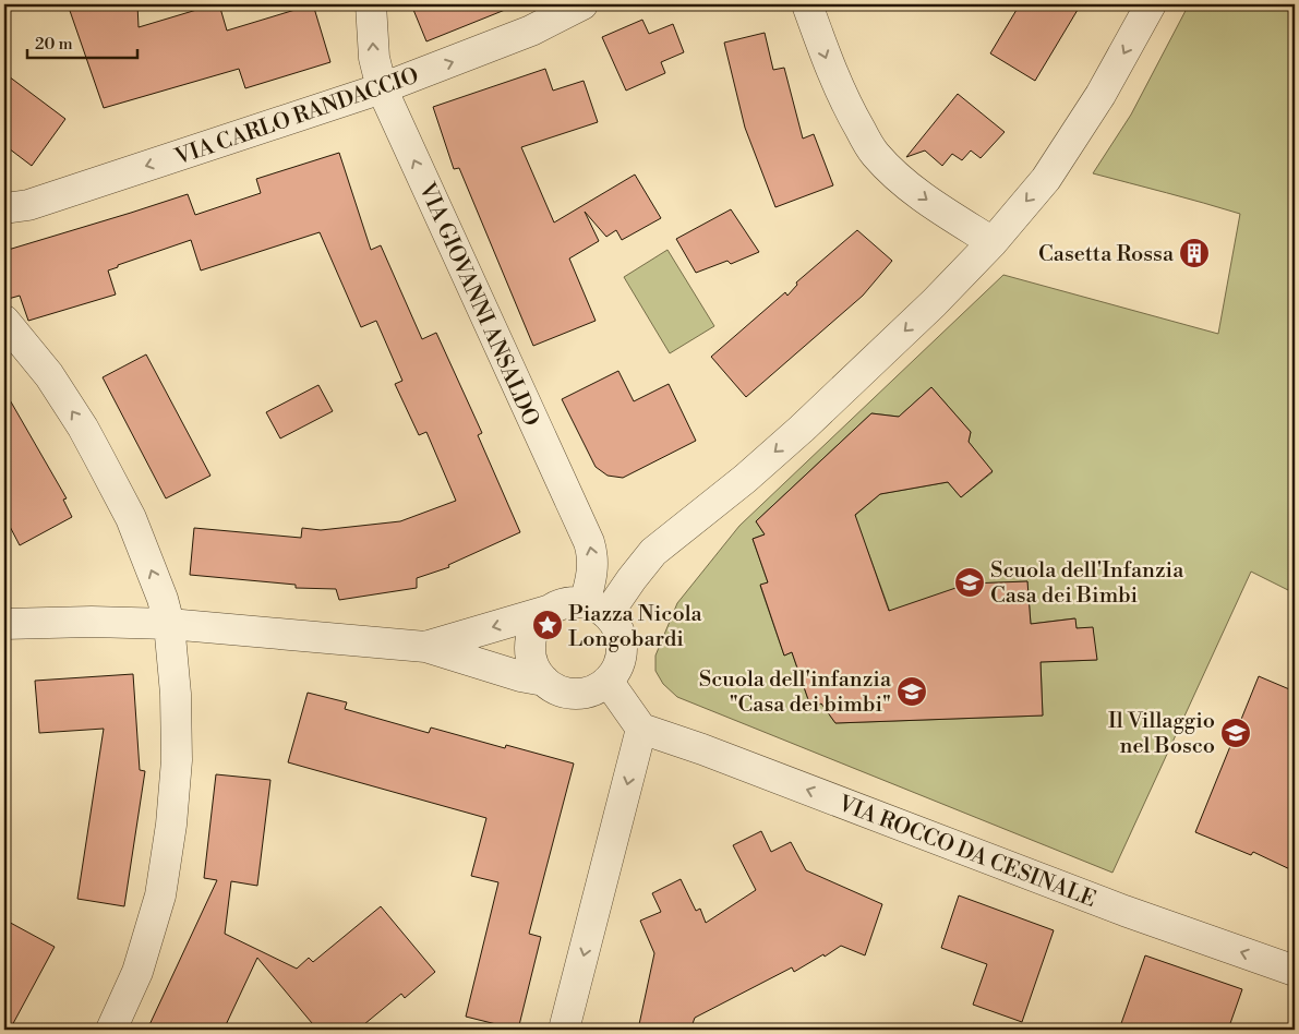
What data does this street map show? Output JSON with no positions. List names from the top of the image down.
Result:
{
  "streets": {
    "street": ["VIA CARLO RANDACCIO", "VIA GIOVANNI ANSALDO", "VIA ROCCO DA CESINALE"]
  },
  "crossings": [
    ["VIA CARLO RANDACCIO", "VIA GIOVANNI ANSALDO"]
  ],
  "one_way": ["VIA GIOVANNI ANSALDO", "VIA ROCCO DA CESINALE"],
  "places": {
    "building": ["Casetta Rossa"],
    "school or university": ["Scuola dell'Infanzia Casa dei Bimbi", "Scuola dell'infanzia \"Casa dei bimbi\"", "Il Villaggio nel Bosco"],
    "place": ["Piazza Nicola Longobardi"]
  },
  "scale_bar": "20 m"
}
